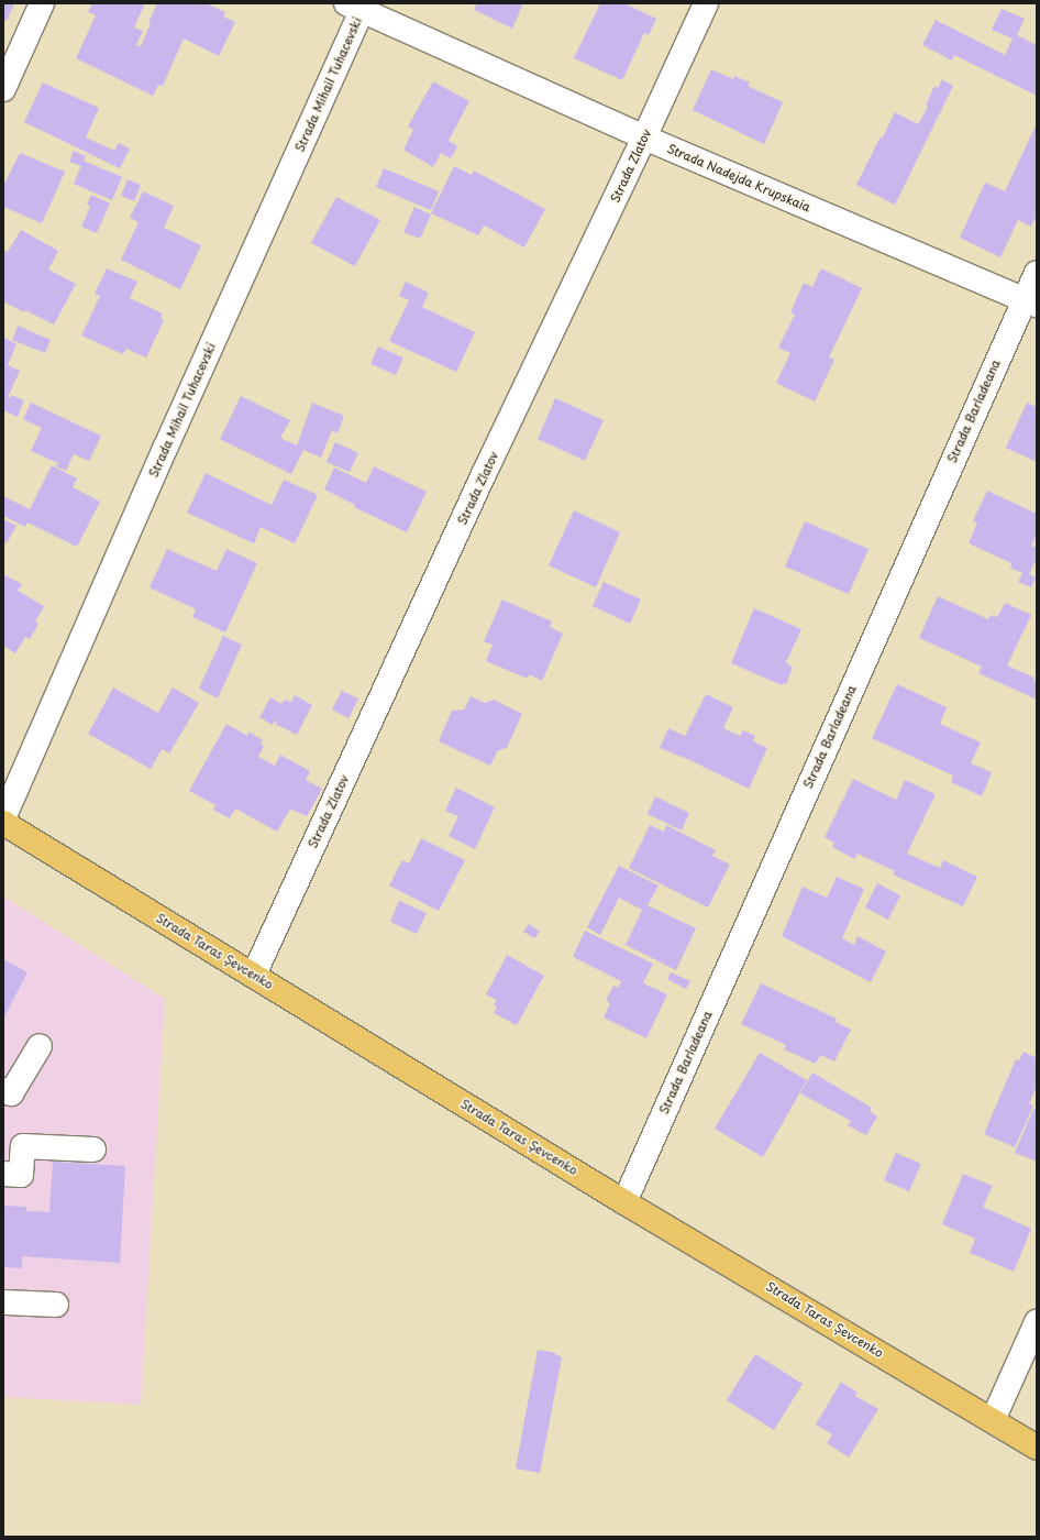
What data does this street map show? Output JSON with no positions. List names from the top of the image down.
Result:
{
  "streets": {
    "main road": ["Strada Taras Șevcenko"],
    "street": [
      "Strada Mihail Tuhacevski",
      "Strada Zlatov",
      "Strada Nadejda Krupskaia",
      "Strada Barladeana"
    ]
  },
  "crossings": [
    ["Strada Mihail Tuhacevski", "Strada Nadejda Krupskaia"],
    ["Strada Zlatov", "Strada Nadejda Krupskaia"],
    ["Strada Zlatov", "Strada Taras Șevcenko"],
    ["Strada Nadejda Krupskaia", "Strada Barladeana"],
    ["Strada Barladeana", "Strada Taras Șevcenko"]
  ]
}
